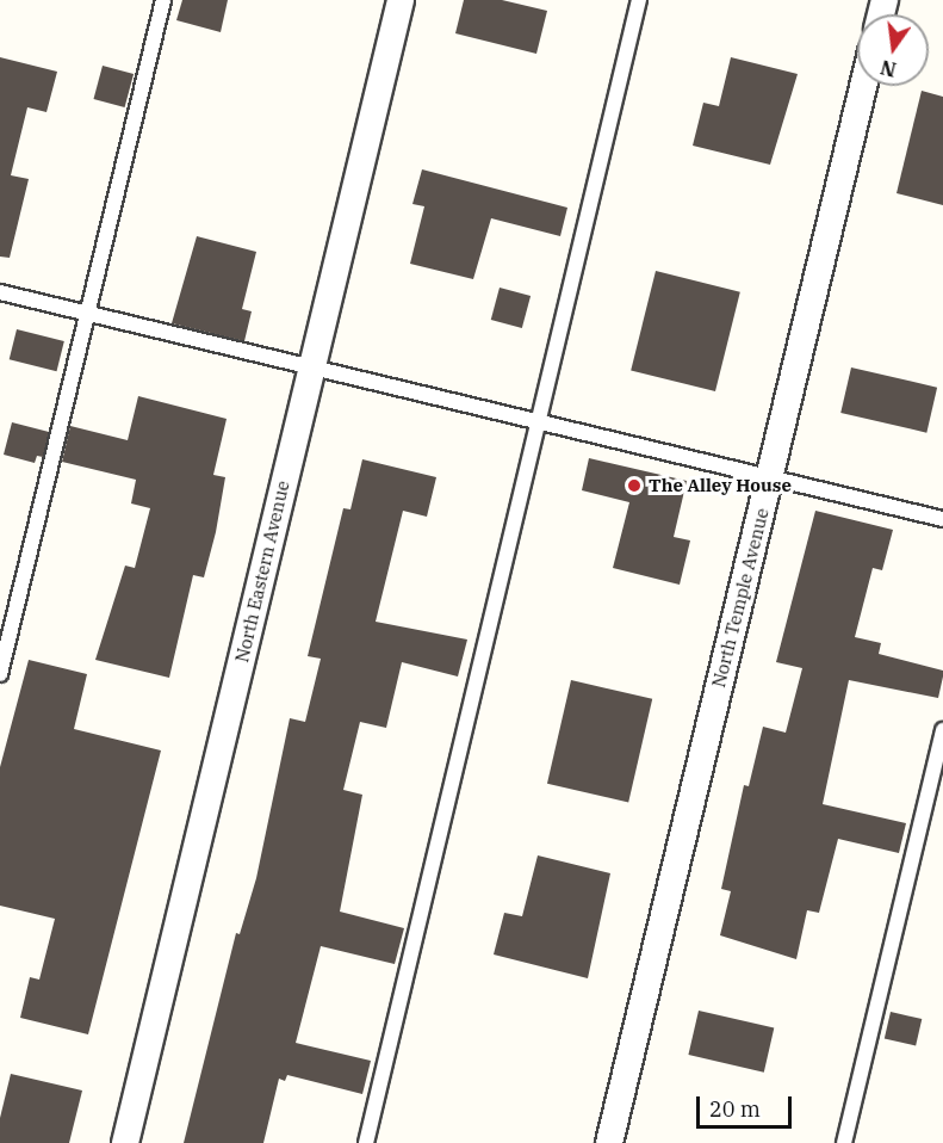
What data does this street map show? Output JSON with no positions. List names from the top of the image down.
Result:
{
  "streets": {
    "street": ["North Eastern Avenue", "North Temple Avenue"]
  },
  "places": ["The Alley House"],
  "scale_bar": "20 m",
  "north": "bottom"
}
